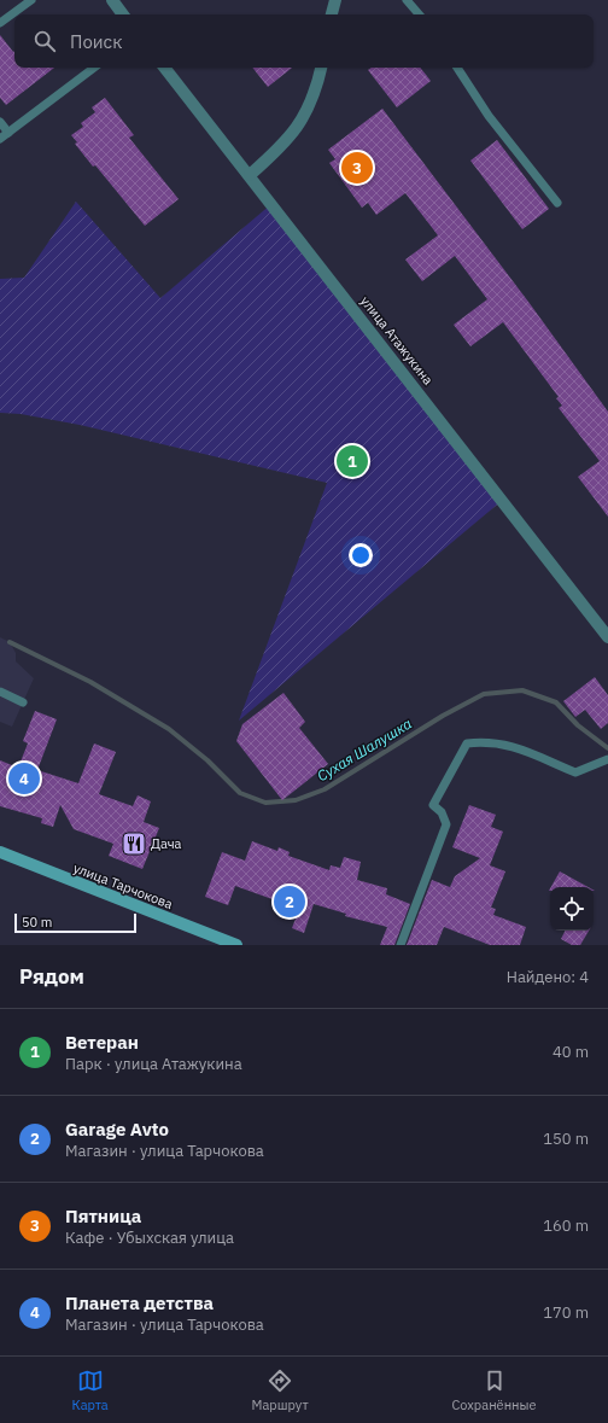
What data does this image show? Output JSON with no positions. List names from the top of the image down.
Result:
{
  "streets": {
    "main road": ["улица Тарчокова"],
    "street": ["улица Атажукина"]
  },
  "water": ["Сухая Шалушка"],
  "places": {
    "restaurant": ["Дача"]
  },
  "scale_bar": "50 m",
  "page": {
    "search": "Поиск",
    "pins": [
      "3",
      "1",
      "4",
      "2"
    ],
    "scale": "50 m",
    "heading": ["Рядом", "Найдено: 4"],
    "list": [
      {
        "mark": "1",
        "name": "Ветеран",
        "note": "Парк · улица Атажукина",
        "value": "40 m"
      },
      {
        "mark": "2",
        "name": "Garage Avto",
        "note": "Магазин · улица Тарчокова",
        "value": "150 m"
      },
      {
        "mark": "3",
        "name": "Пятница",
        "note": "Кафе · Убыхская улица",
        "value": "160 m"
      },
      {
        "mark": "4",
        "name": "Планета детства",
        "note": "Магазин · улица Тарчокова",
        "value": "170 m"
      }
    ],
    "nav": ["Карта", "Маршрут", "Сохранённые"]
  }
}
